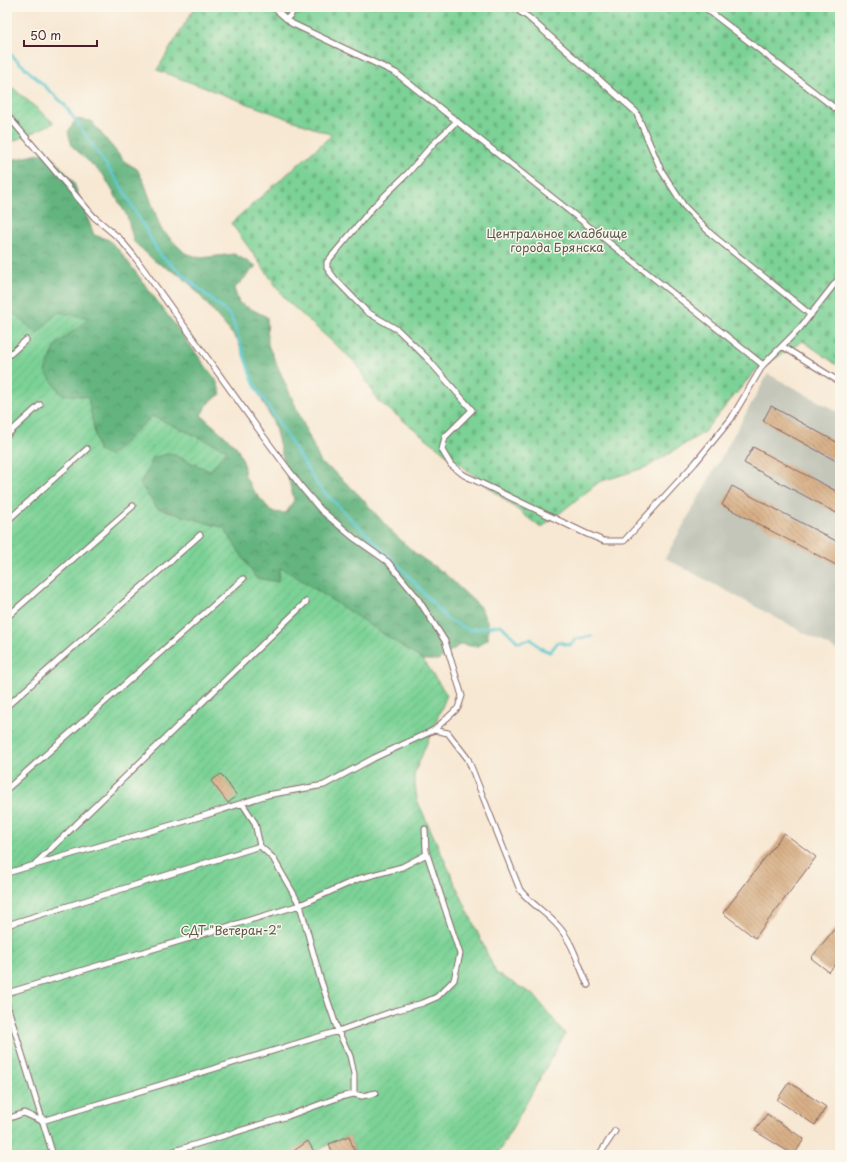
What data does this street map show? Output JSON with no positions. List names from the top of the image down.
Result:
{
  "parks": ["Центральное кладбище города Брянска", "СДТ \"Ветеран-2\""],
  "scale_bar": "50 m"
}
